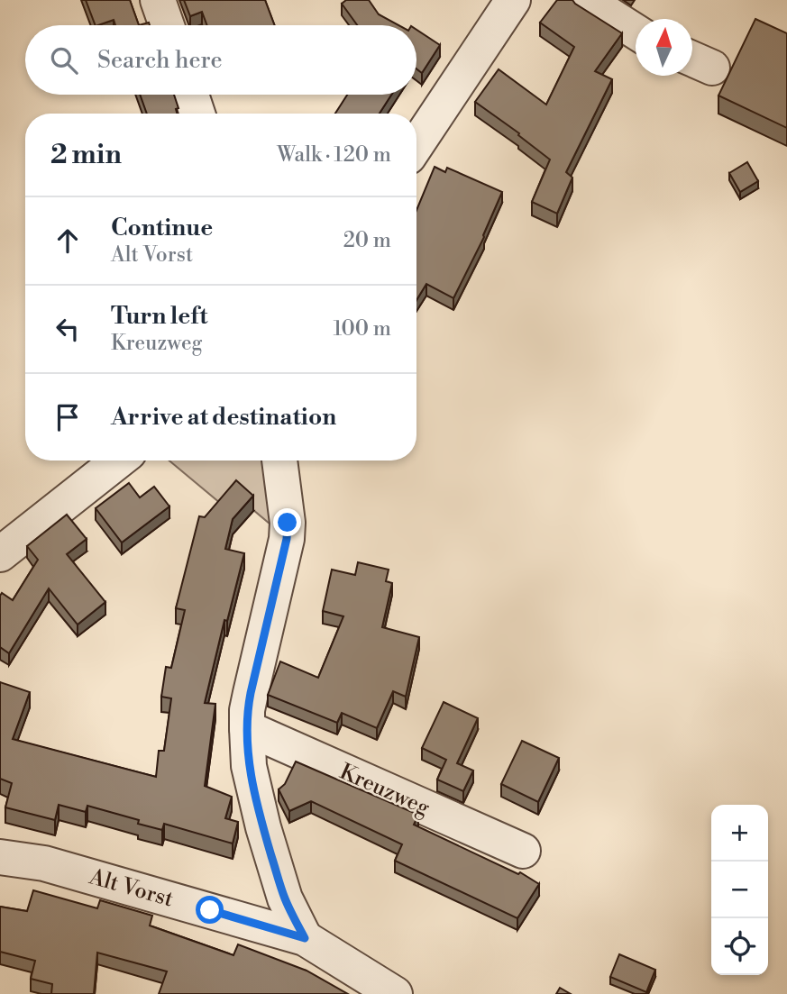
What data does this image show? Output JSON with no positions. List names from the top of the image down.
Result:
{
  "streets": {
    "street": ["Kreuzweg", "Alt Vorst"]
  },
  "north": "top",
  "page": {
    "search": "Search here",
    "heading": ["2 min", "Walk · 120 m"],
    "list": [
      ["Continue", "Alt Vorst", "20 m"],
      ["Turn left", "Kreuzweg", "100 m"],
      "Arrive at destination"
    ],
    "map_buttons": ["+", "−"]
  }
}
